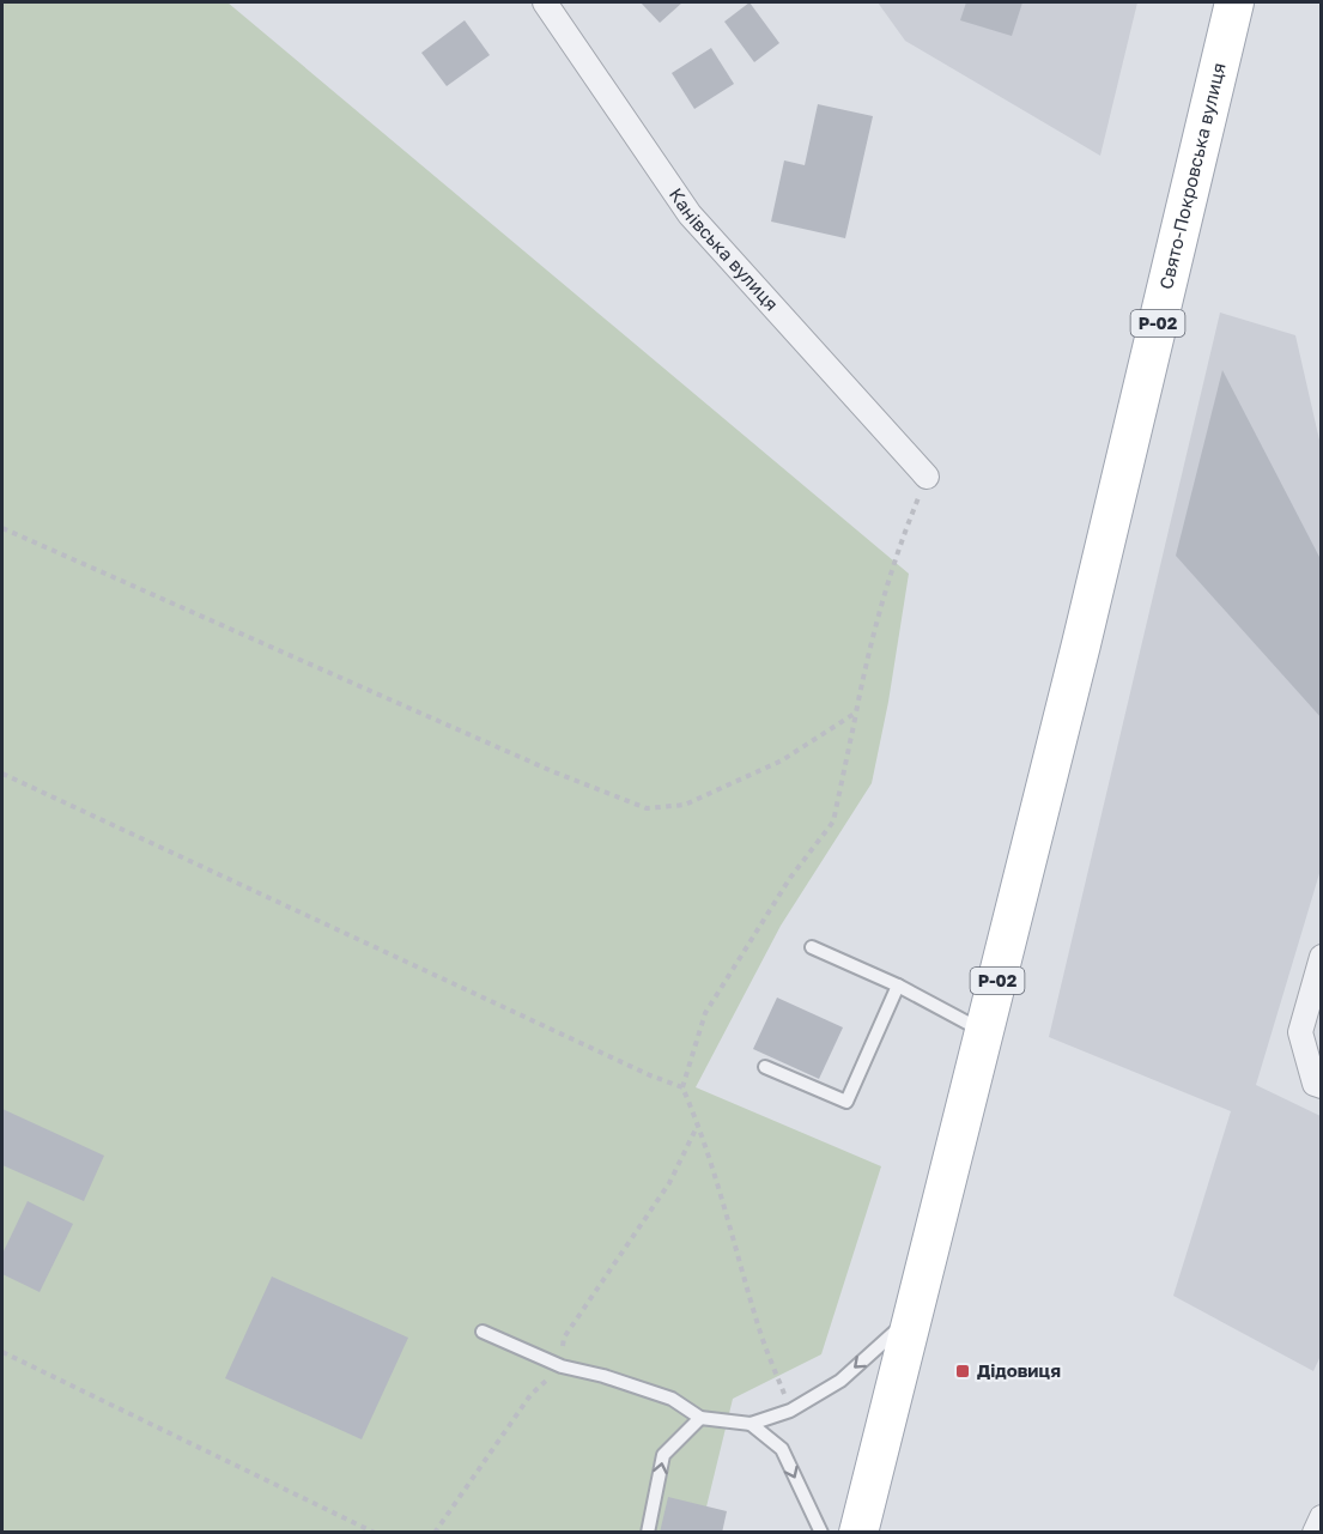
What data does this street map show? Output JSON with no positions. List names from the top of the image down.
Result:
{
  "streets": {
    "main road": ["Свято-Покровська вулиця", "Р-02"],
    "street": ["Канівська вулиця"]
  },
  "crossings": [
    ["Свято-Покровська вулиця", "Р-02"]
  ],
  "places": {
    "transit": ["Дідовиця"]
  }
}
